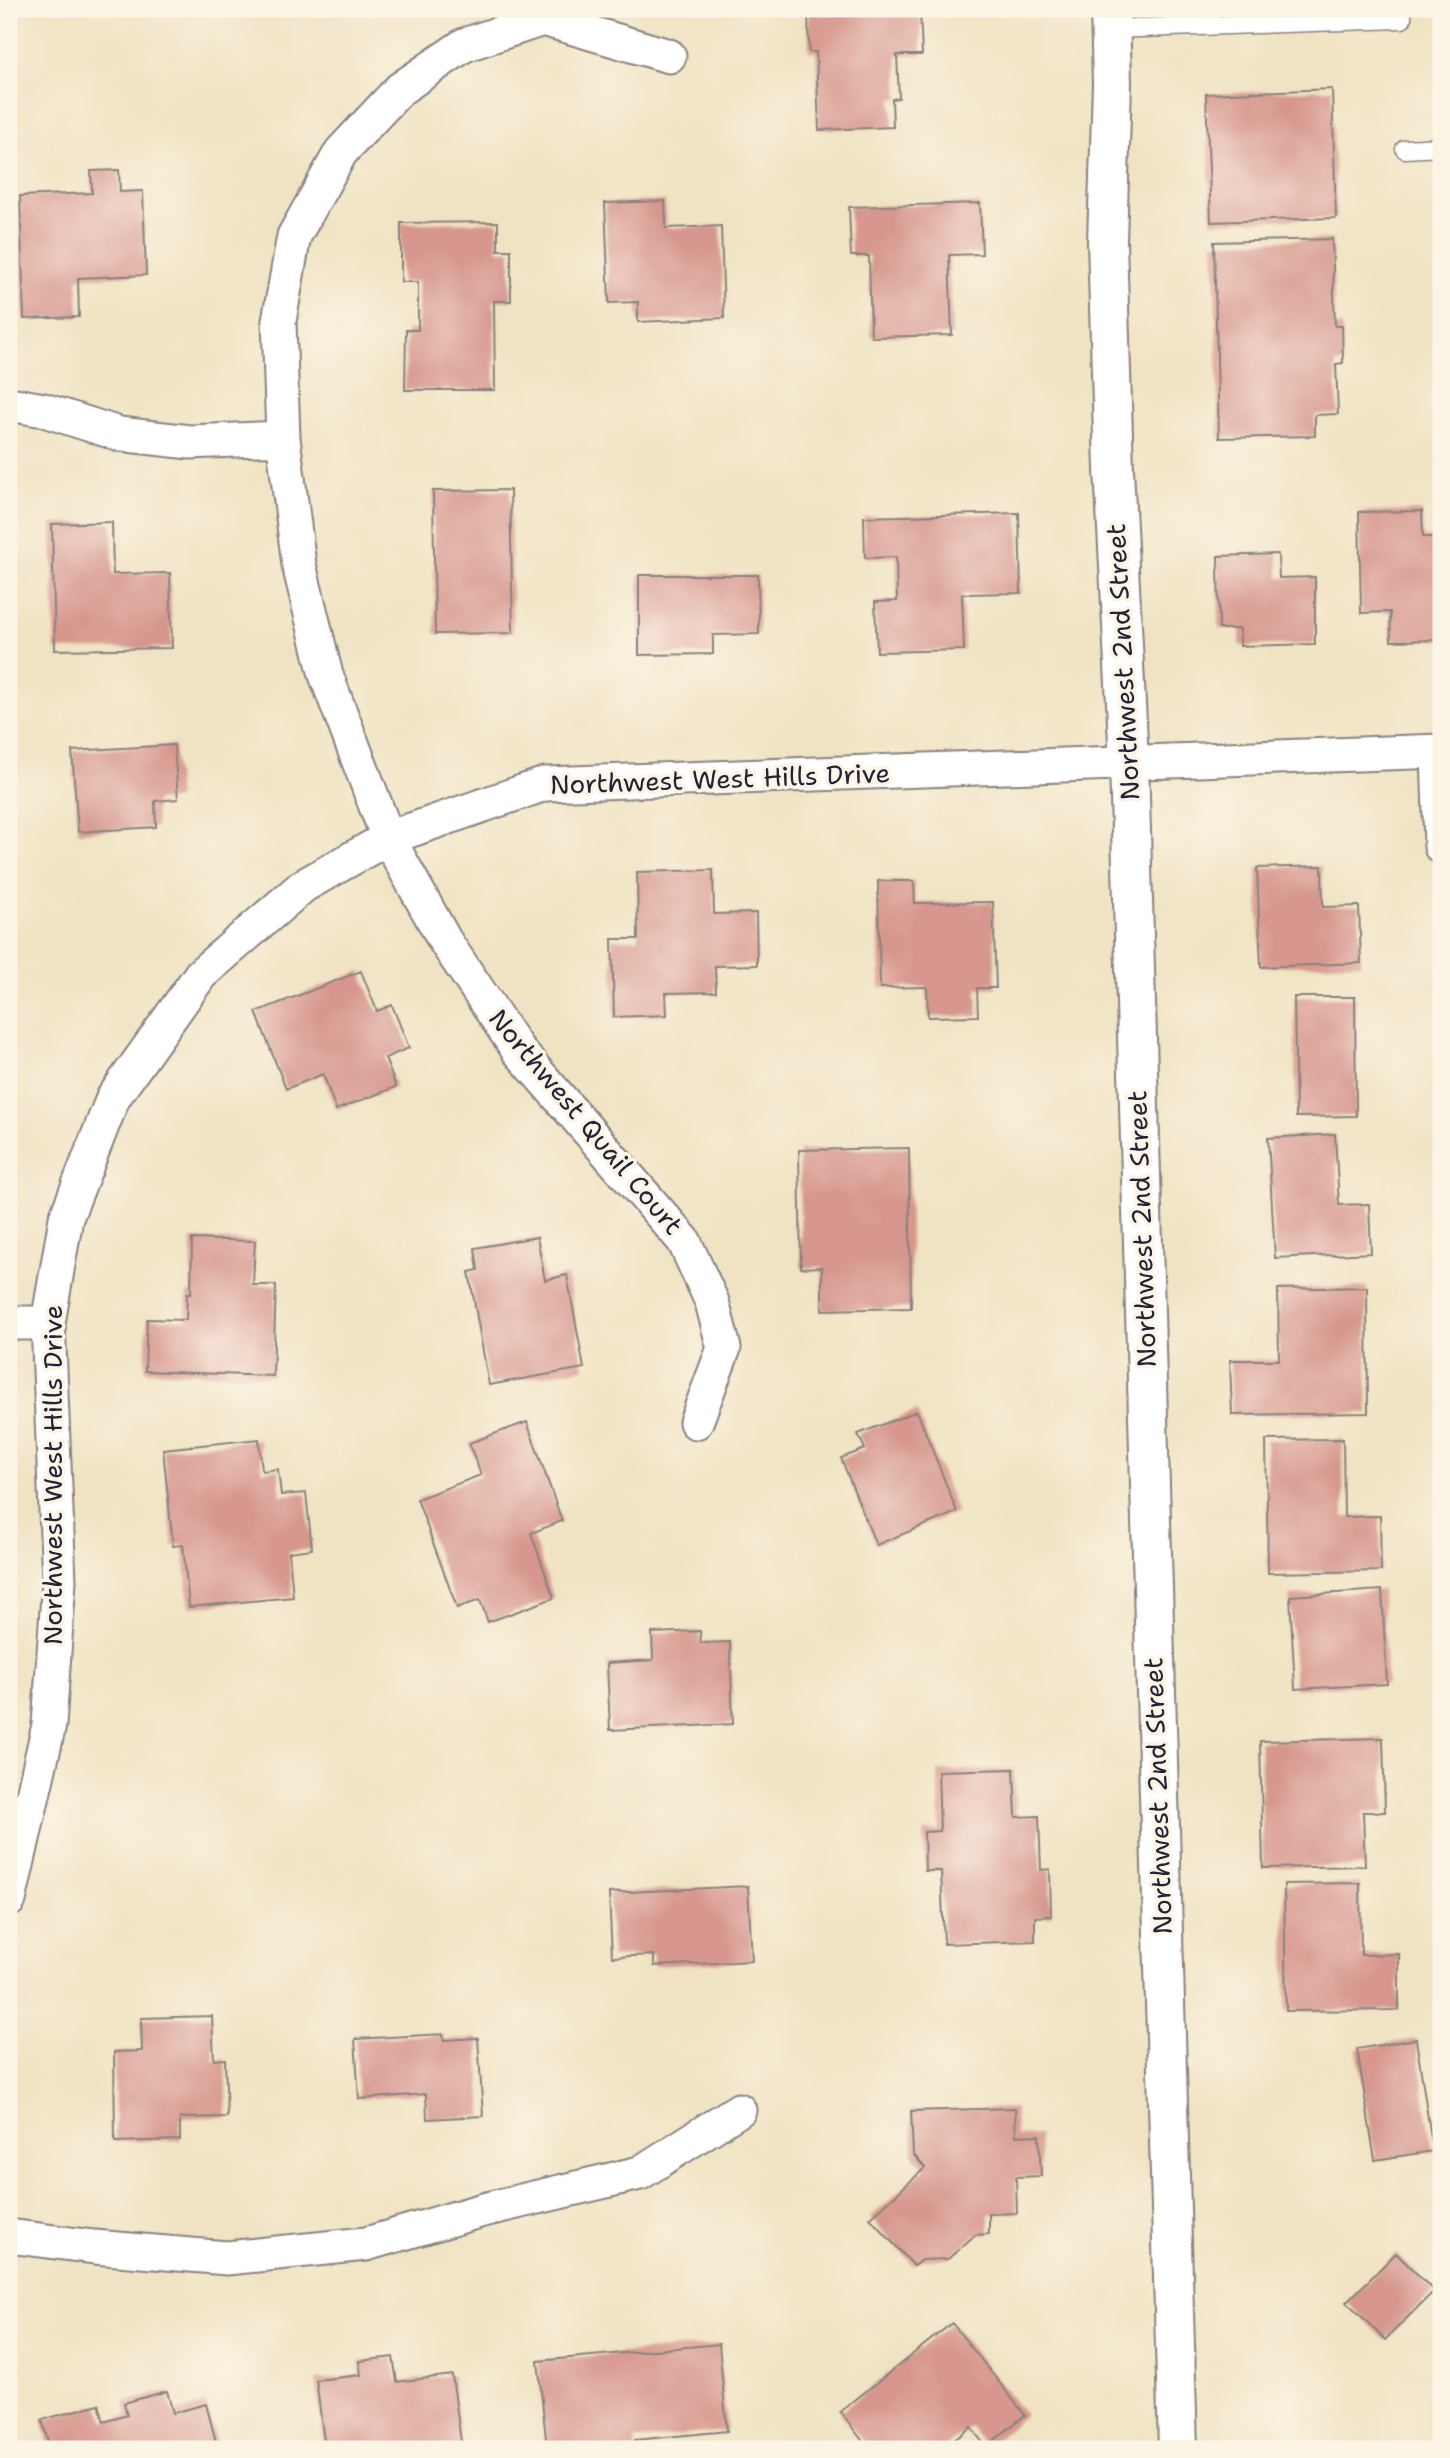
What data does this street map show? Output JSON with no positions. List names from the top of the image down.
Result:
{
  "streets": {
    "street": ["Northwest 2nd Street", "Northwest West Hills Drive", "Northwest Quail Court"]
  },
  "crossings": [
    ["Northwest 2nd Street", "Northwest West Hills Drive"],
    ["Northwest West Hills Drive", "Northwest Quail Court"]
  ]
}
